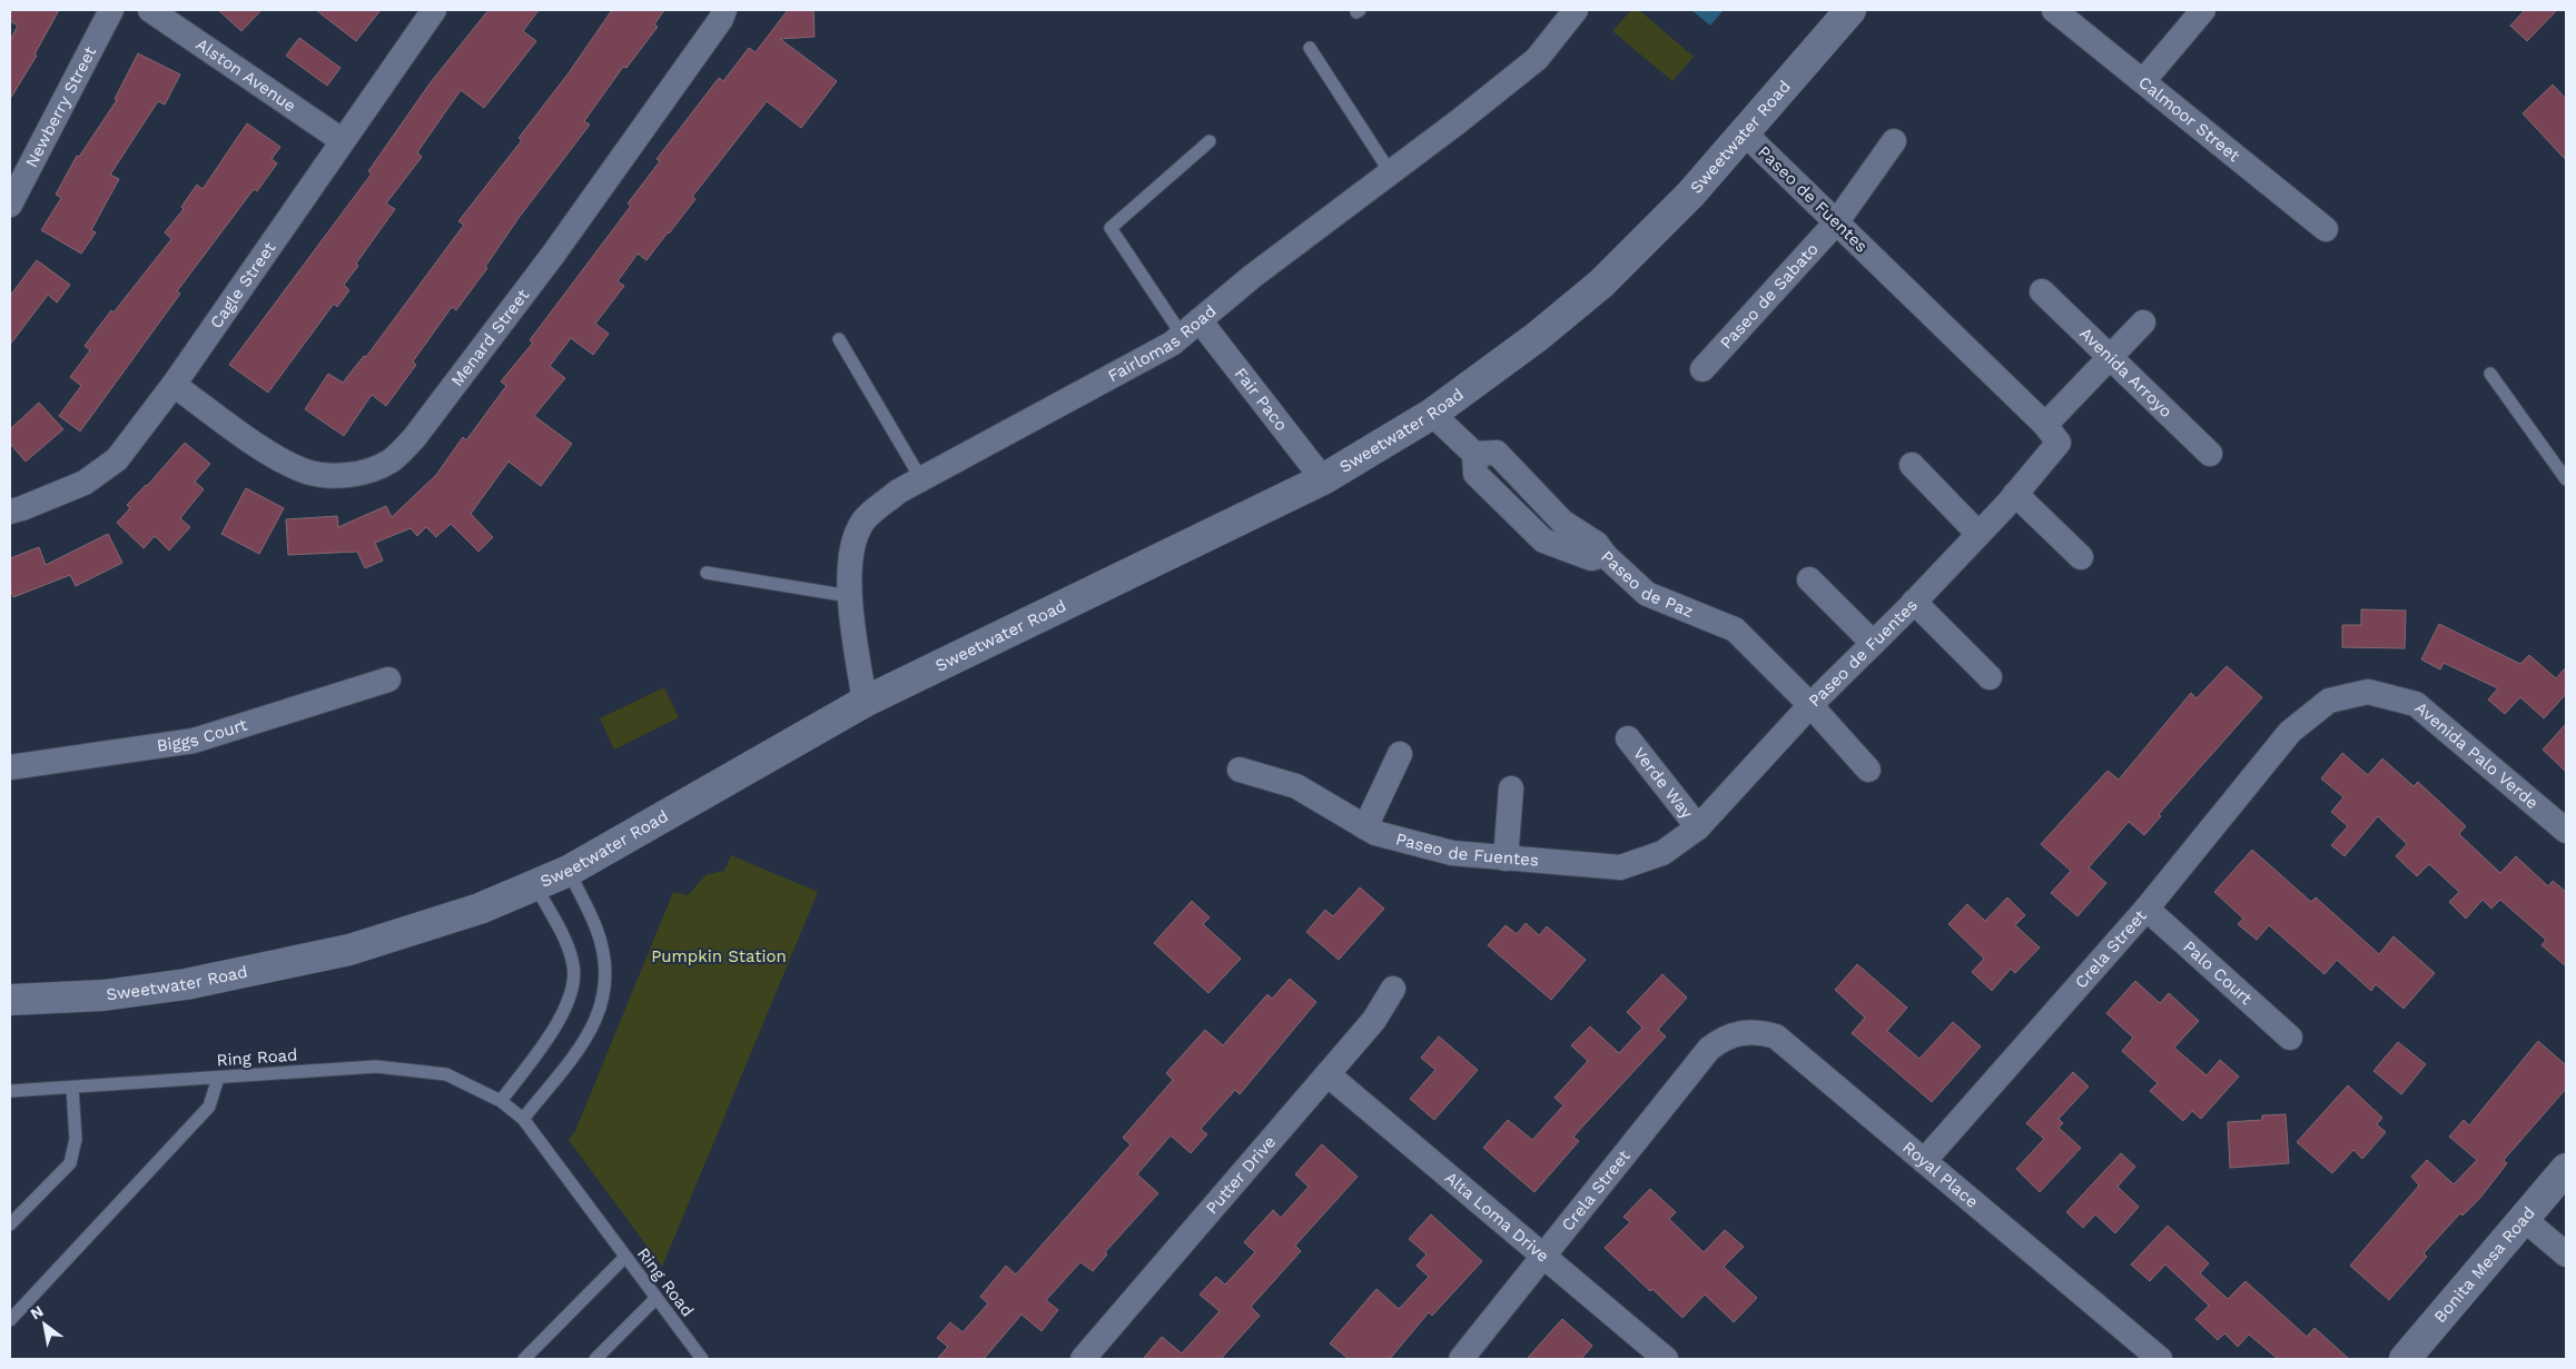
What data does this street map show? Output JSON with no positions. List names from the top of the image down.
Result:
{
  "streets": {
    "main road": ["Sweetwater Road", "Bonita Mesa Road"],
    "street": [
      "Alston Avenue",
      "Newberry Street",
      "Calmoor Street",
      "Paseo de Fuentes",
      "Cagle Street",
      "Paseo de Sabato",
      "Menard Street",
      "Fairlomas Road",
      "Avenida Arroyo",
      "Fair Paco",
      "Paseo de Paz",
      "Biggs Court",
      "Avenida Palo Verde",
      "Verde Way",
      "Crela Street",
      "Palo Court",
      "Royal Place",
      "Putter Drive",
      "Alta Loma Drive"
    ],
    "lane": ["Ring Road"]
  },
  "crossings": [
    ["Alston Avenue", "Cagle Street"],
    ["Sweetwater Road", "Paseo de Fuentes"],
    ["Sweetwater Road", "Fairlomas Road"],
    ["Sweetwater Road", "Fair Paco"],
    ["Sweetwater Road", "Paseo de Paz"],
    ["Paseo de Fuentes", "Paseo de Sabato"],
    ["Paseo de Fuentes", "Paseo de Paz"],
    ["Paseo de Fuentes", "Verde Way"],
    ["Cagle Street", "Menard Street"],
    ["Fairlomas Road", "Fair Paco"],
    ["Avenida Palo Verde", "Crela Street"],
    ["Crela Street", "Palo Court"],
    ["Crela Street", "Royal Place"],
    ["Crela Street", "Alta Loma Drive"],
    ["Putter Drive", "Alta Loma Drive"]
  ],
  "parks": ["Pumpkin Station"],
  "north": "top left"
}
